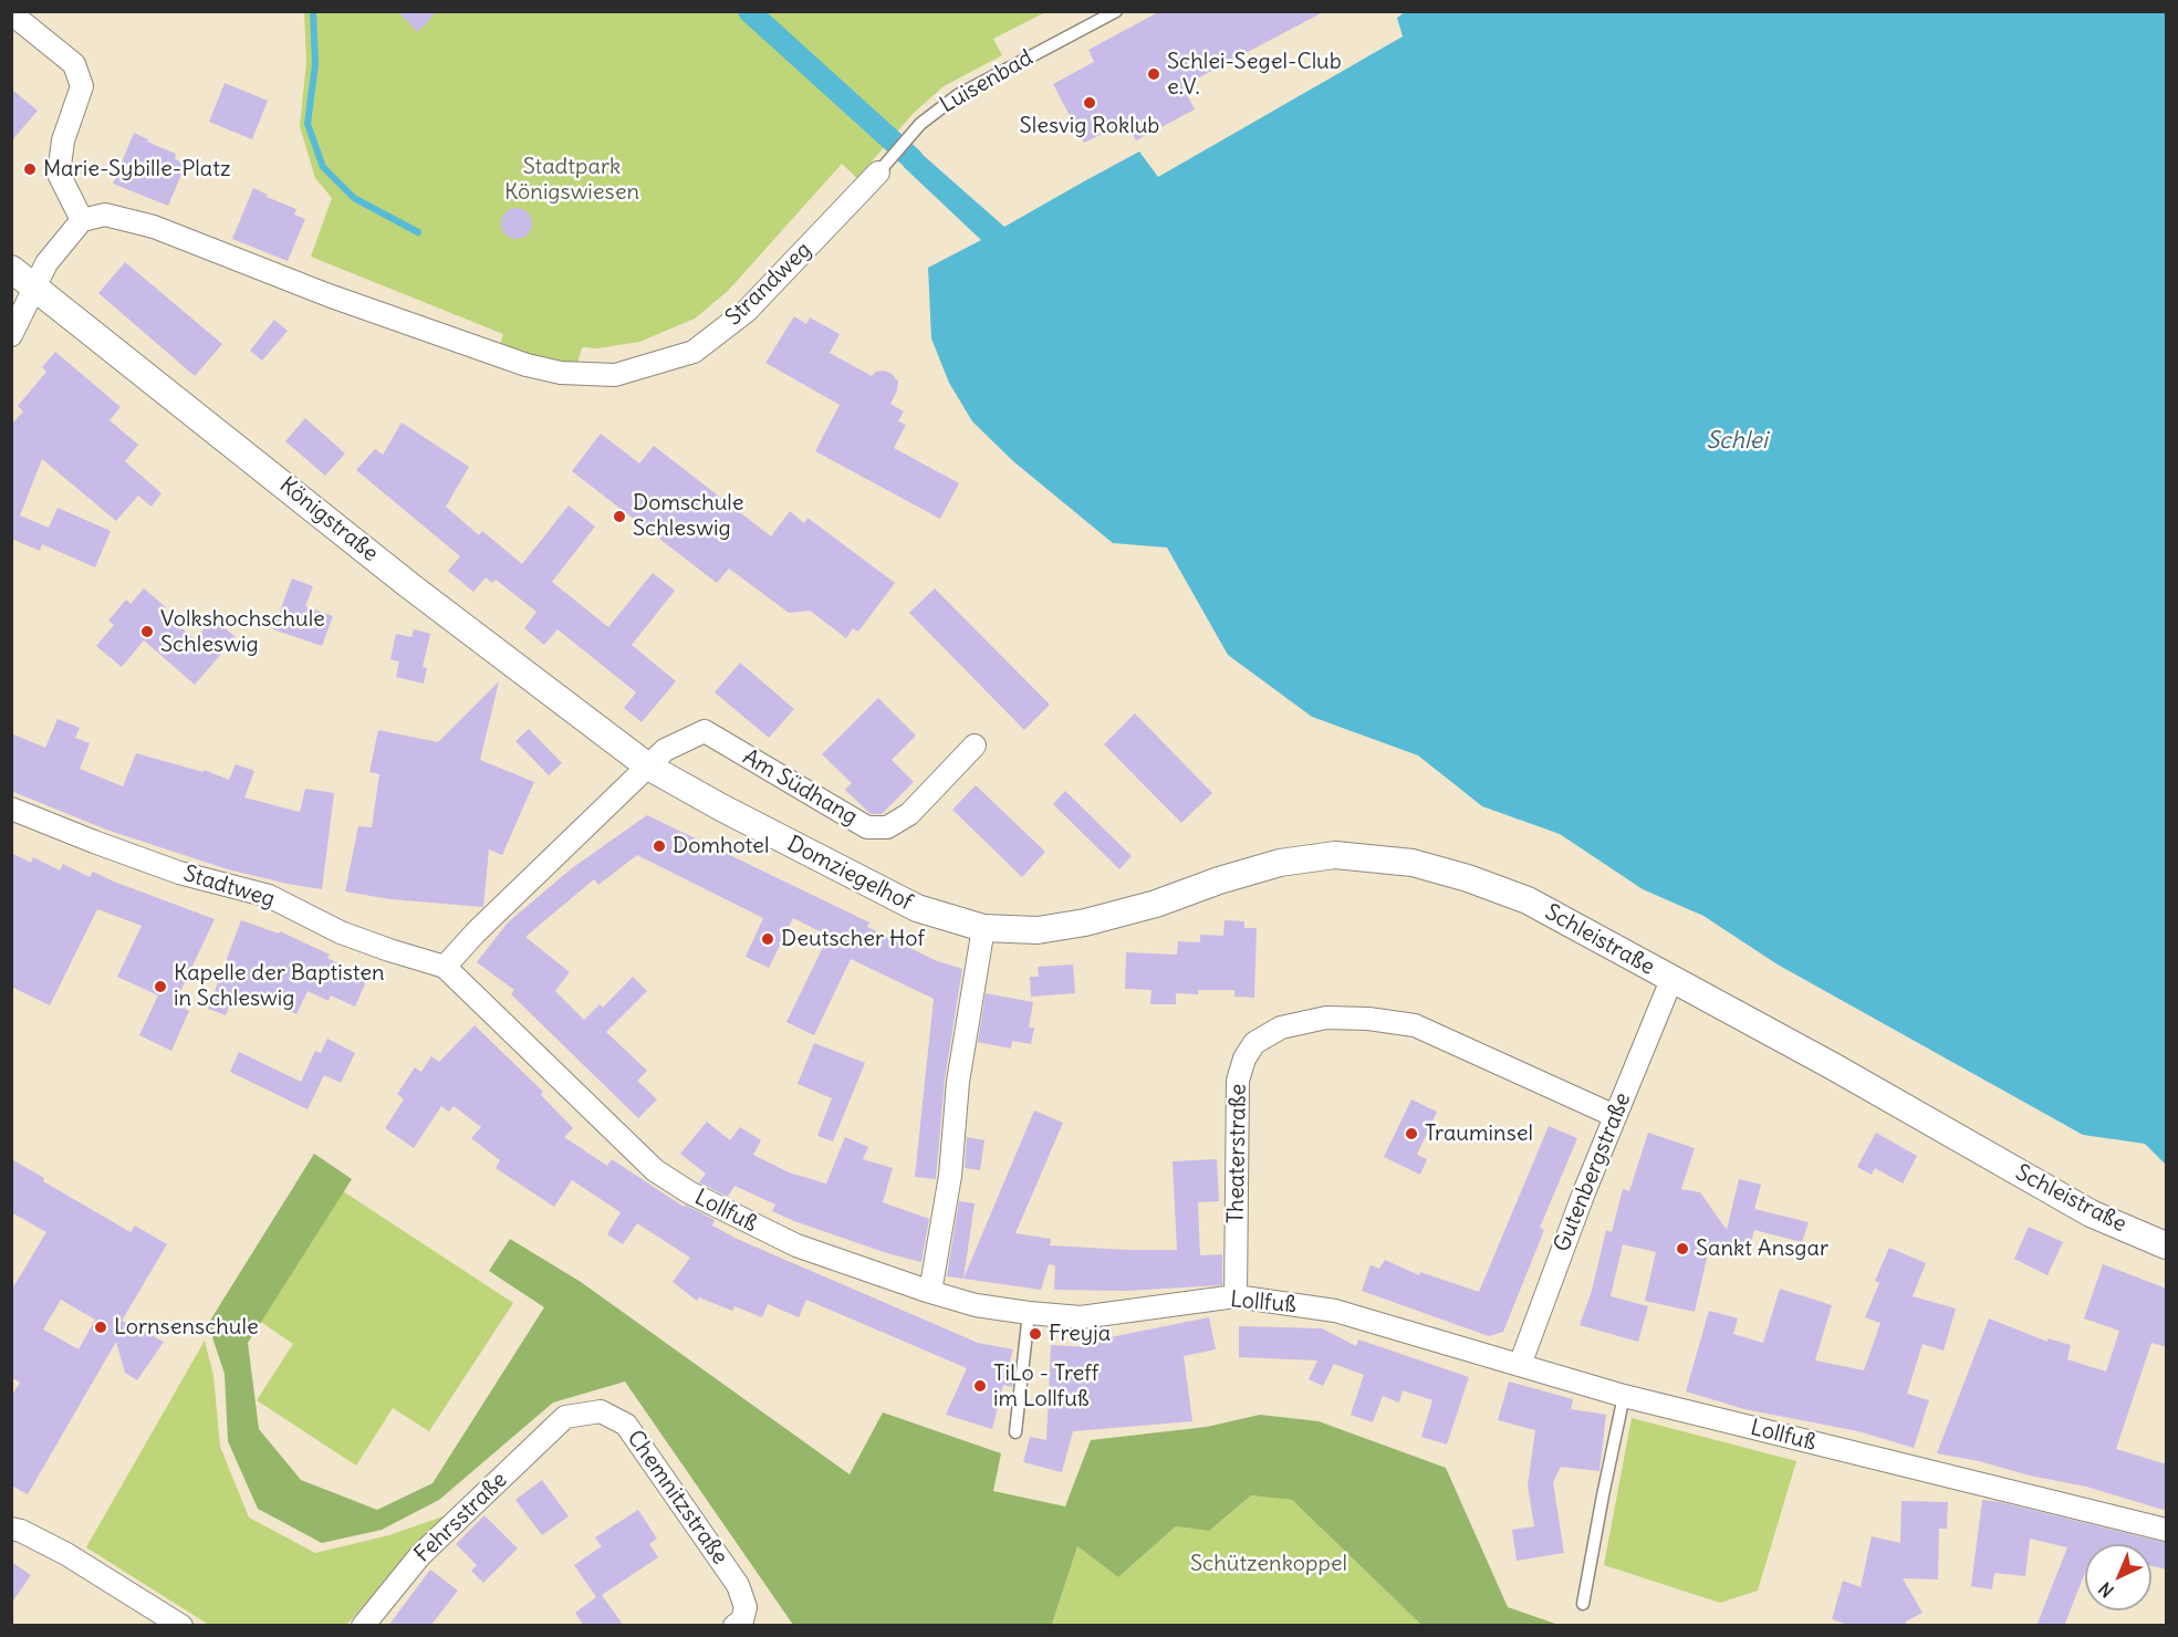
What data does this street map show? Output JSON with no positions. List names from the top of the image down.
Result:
{
  "streets": {
    "street": [
      "Luisenbad",
      "Strandweg",
      "Königstraße",
      "Am Südhang",
      "Domziegelhof",
      "Stadtweg",
      "Schleistraße",
      "Theaterstraße",
      "Gutenbergstraße",
      "Lollfuß",
      "Chemnitzstraße",
      "Fehrsstraße"
    ]
  },
  "crossings": [
    ["Luisenbad", "Strandweg"],
    ["Königstraße", "Am Südhang"],
    ["Königstraße", "Domziegelhof"],
    ["Am Südhang", "Domziegelhof"],
    ["Domziegelhof", "Schleistraße"],
    ["Stadtweg", "Lollfuß"],
    ["Schleistraße", "Gutenbergstraße"],
    ["Theaterstraße", "Gutenbergstraße"],
    ["Theaterstraße", "Lollfuß"],
    ["Gutenbergstraße", "Lollfuß"],
    ["Chemnitzstraße", "Fehrsstraße"]
  ],
  "water": ["Schlei"],
  "parks": ["Stadtpark Königswiesen", "Schützenkoppel"],
  "places": [
    "Schlei-Segel-Club e.V.",
    "Slesvig Roklub",
    "Marie-Sybille-Platz",
    "Domschule Schleswig",
    "Volkshochschule Schleswig",
    "Domhotel",
    "Deutscher Hof",
    "Kapelle der Baptisten in Schleswig",
    "Trauminsel",
    "Sankt Ansgar",
    "Lornsenschule",
    "Freyja",
    "TiLo - Treff im Lollfuß"
  ],
  "north": "bottom left"
}
